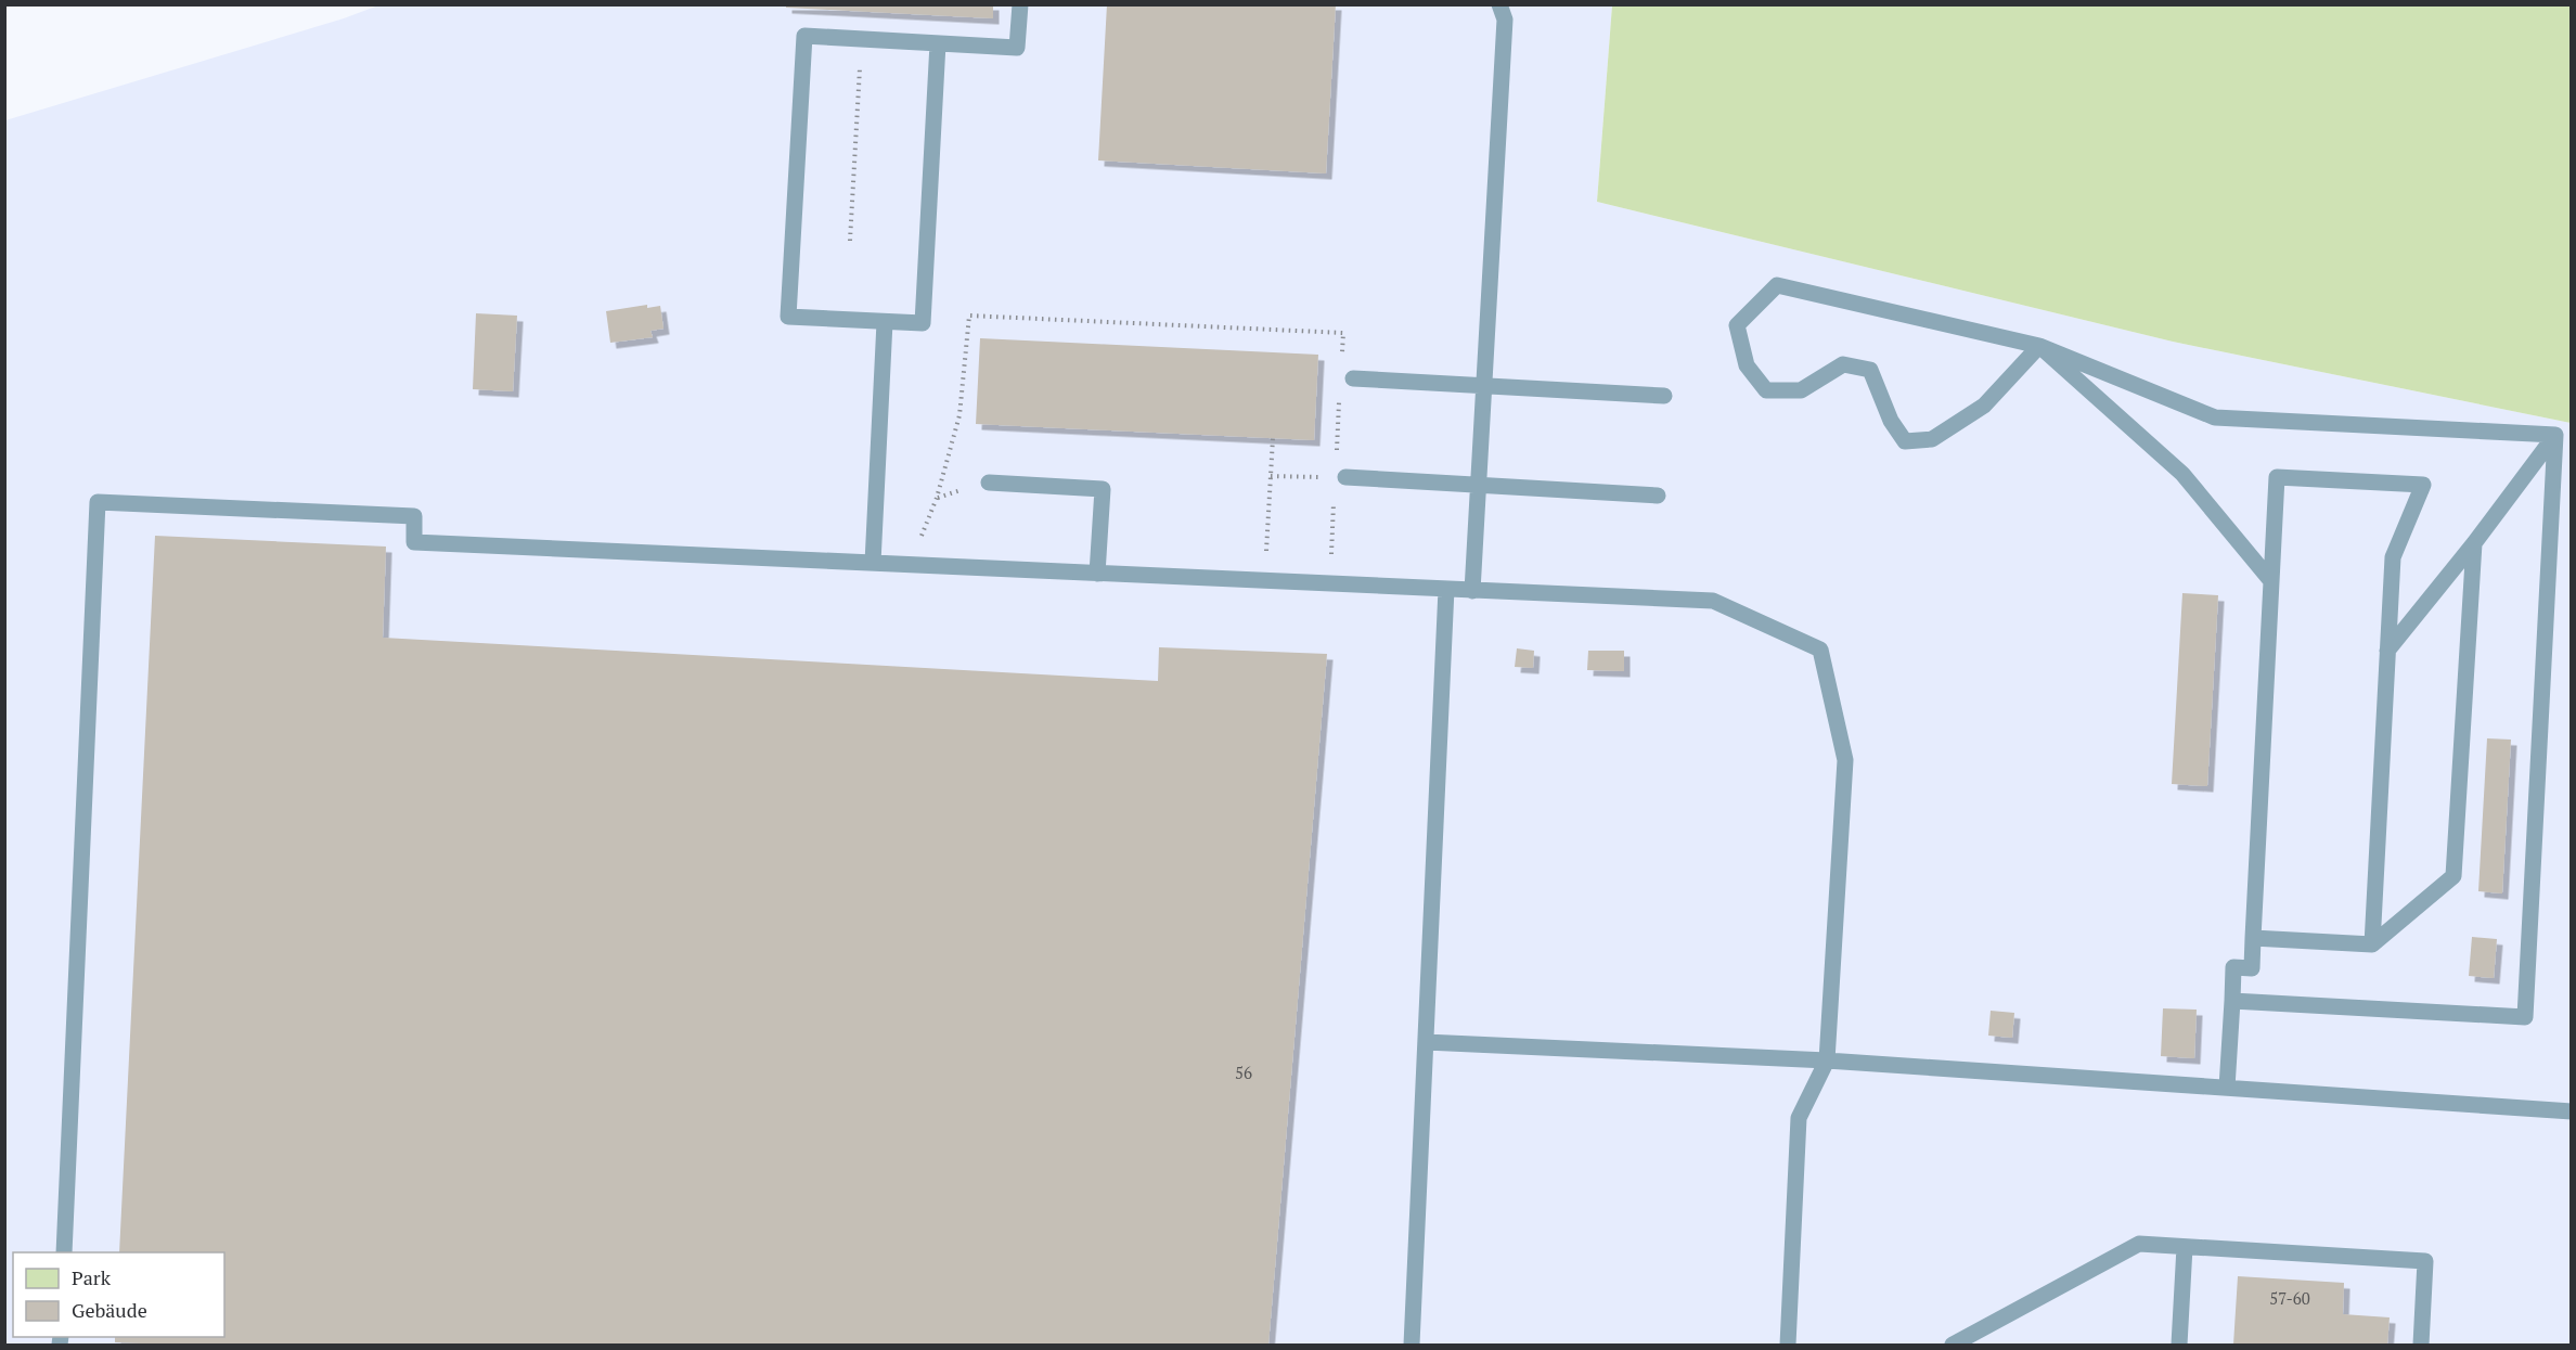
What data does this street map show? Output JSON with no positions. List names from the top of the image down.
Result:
{
  "house_numbers": ["56", "57-60"],
  "legend": ["Park", "Gebäude"]
}
